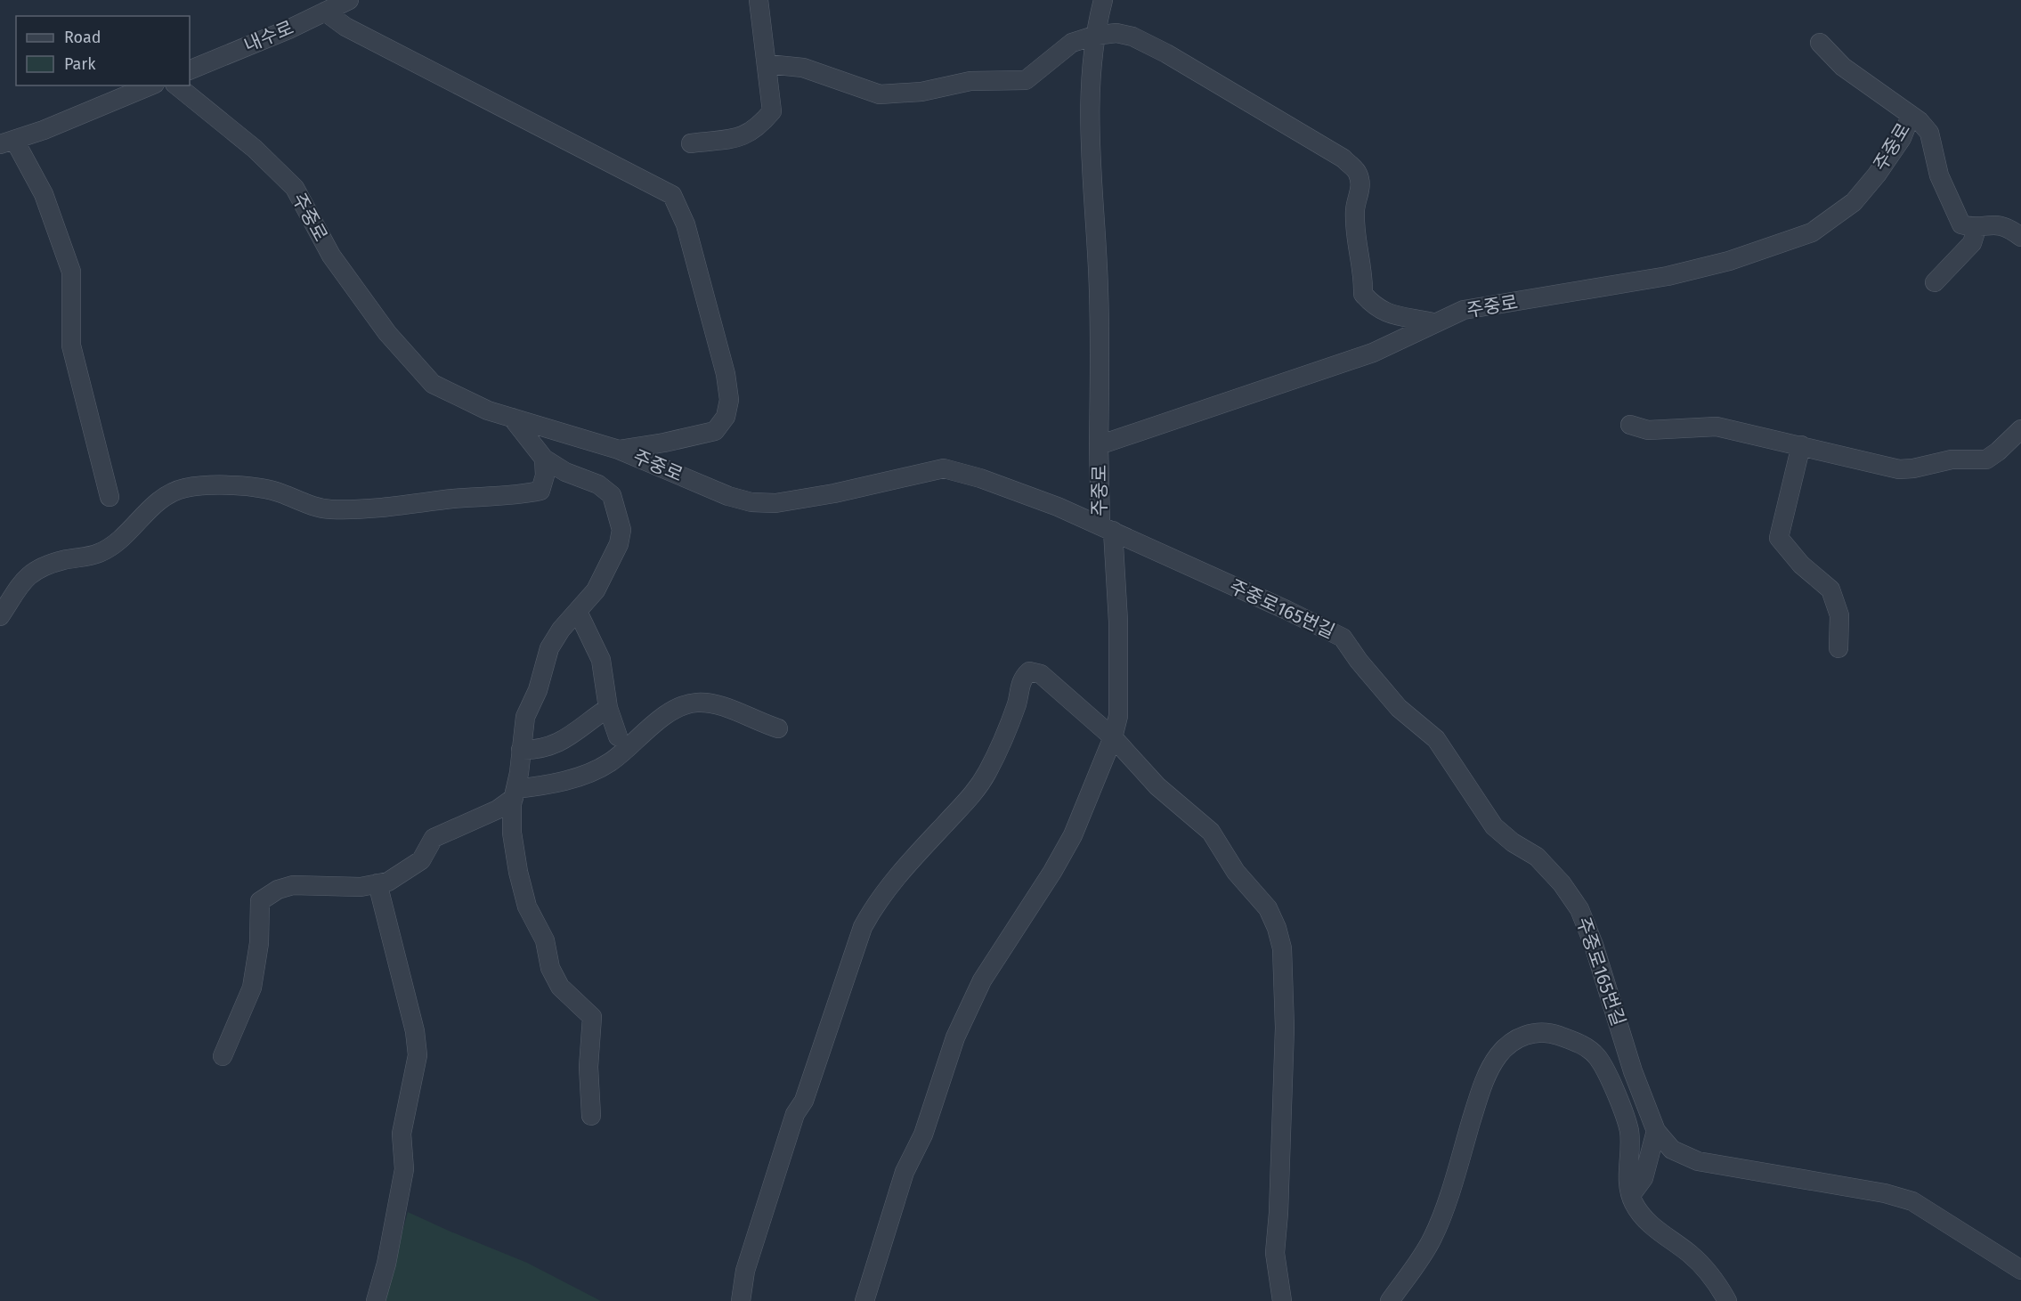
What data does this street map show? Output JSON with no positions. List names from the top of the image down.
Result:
{
  "streets": {
    "street": ["내수로", "주중로", "주중로165번길"]
  },
  "crossings": [
    ["주중로", "주중로165번길"]
  ],
  "legend": ["Road", "Park"]
}
